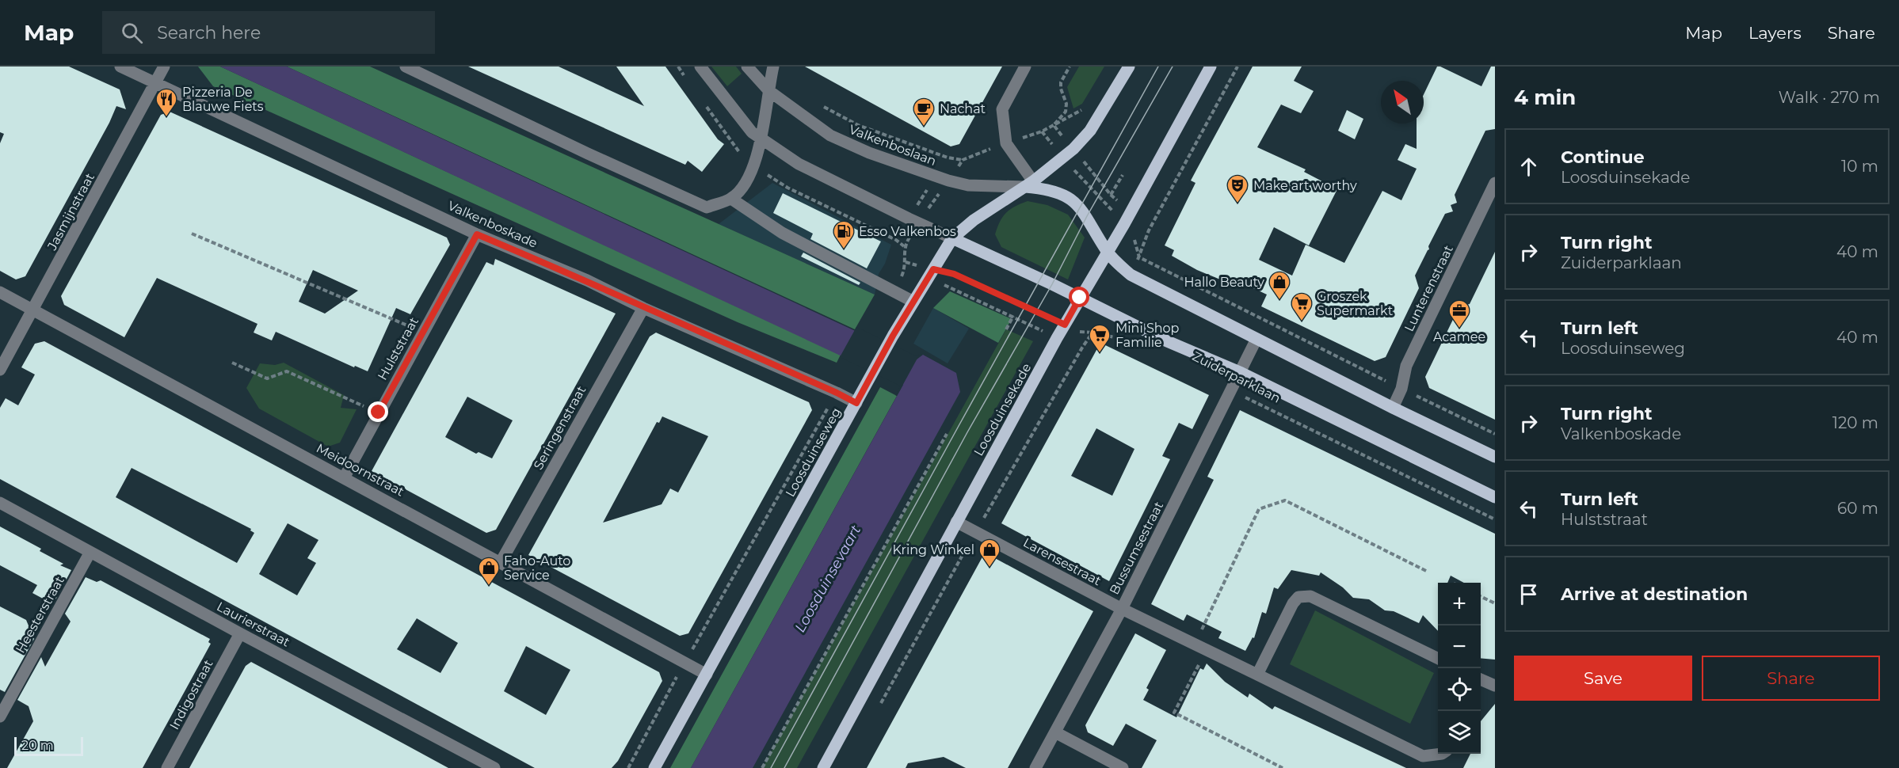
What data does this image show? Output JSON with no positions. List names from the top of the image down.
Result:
{
  "streets": {
    "main road": ["Zuiderparklaan", "Loosduinsekade", "Loosduinseweg"],
    "street": [
      "Valkenboslaan",
      "Jasmijnstraat",
      "Valkenboskade",
      "Lunterenstraat",
      "Hulststraat",
      "Seringenstraat",
      "Meidoornstraat",
      "Bussumsestraat",
      "Larensestraat",
      "Heesterstraat",
      "Laurierstraat",
      "Indigostraat"
    ]
  },
  "crossings": [
    ["Valkenboslaan", "Loosduinseweg"],
    ["Jasmijnstraat", "Valkenboskade"],
    ["Jasmijnstraat", "Meidoornstraat"],
    ["Valkenboskade", "Hulststraat"],
    ["Valkenboskade", "Seringenstraat"],
    ["Valkenboskade", "Loosduinseweg"],
    ["Hulststraat", "Meidoornstraat"],
    ["Zuiderparklaan", "Loosduinsekade"],
    ["Zuiderparklaan", "Loosduinseweg"],
    ["Zuiderparklaan", "Bussumsestraat"],
    ["Loosduinsekade", "Larensestraat"],
    ["Seringenstraat", "Meidoornstraat"],
    ["Loosduinseweg", "Meidoornstraat"],
    ["Bussumsestraat", "Larensestraat"],
    ["Heesterstraat", "Laurierstraat"],
    ["Laurierstraat", "Indigostraat"]
  ],
  "water": ["Loosduinsevaart"],
  "places": {
    "restaurant": ["Pizzeria De Blauwe Fiets"],
    "cafe": ["Nachat"],
    "theatre": ["Make art worthy"],
    "fuel station": ["Esso Valkenbos"],
    "shop": ["Hallo Beauty", "Kring Winkel", "Faho-Auto Service"],
    "supermarket": ["Groszek Supermarkt", "Mini Shop Familie"],
    "office": ["Acamee"]
  },
  "scale_bar": "20 m",
  "north": "top left",
  "page": {
    "header": "Map",
    "search": "Search here",
    "nav": ["Map", "Layers", "Share"],
    "heading": ["4 min", "Walk · 270 m"],
    "list": [
      ["Continue", "Loosduinsekade", "10 m"],
      ["Turn right", "Zuiderparklaan", "40 m"],
      ["Turn left", "Loosduinseweg", "40 m"],
      ["Turn right", "Valkenboskade", "120 m"],
      ["Turn left", "Hulststraat", "60 m"],
      "Arrive at destination"
    ],
    "map_buttons": ["+", "−"],
    "buttons": ["Save", "Share"],
    "scale": "20 m"
  }
}
